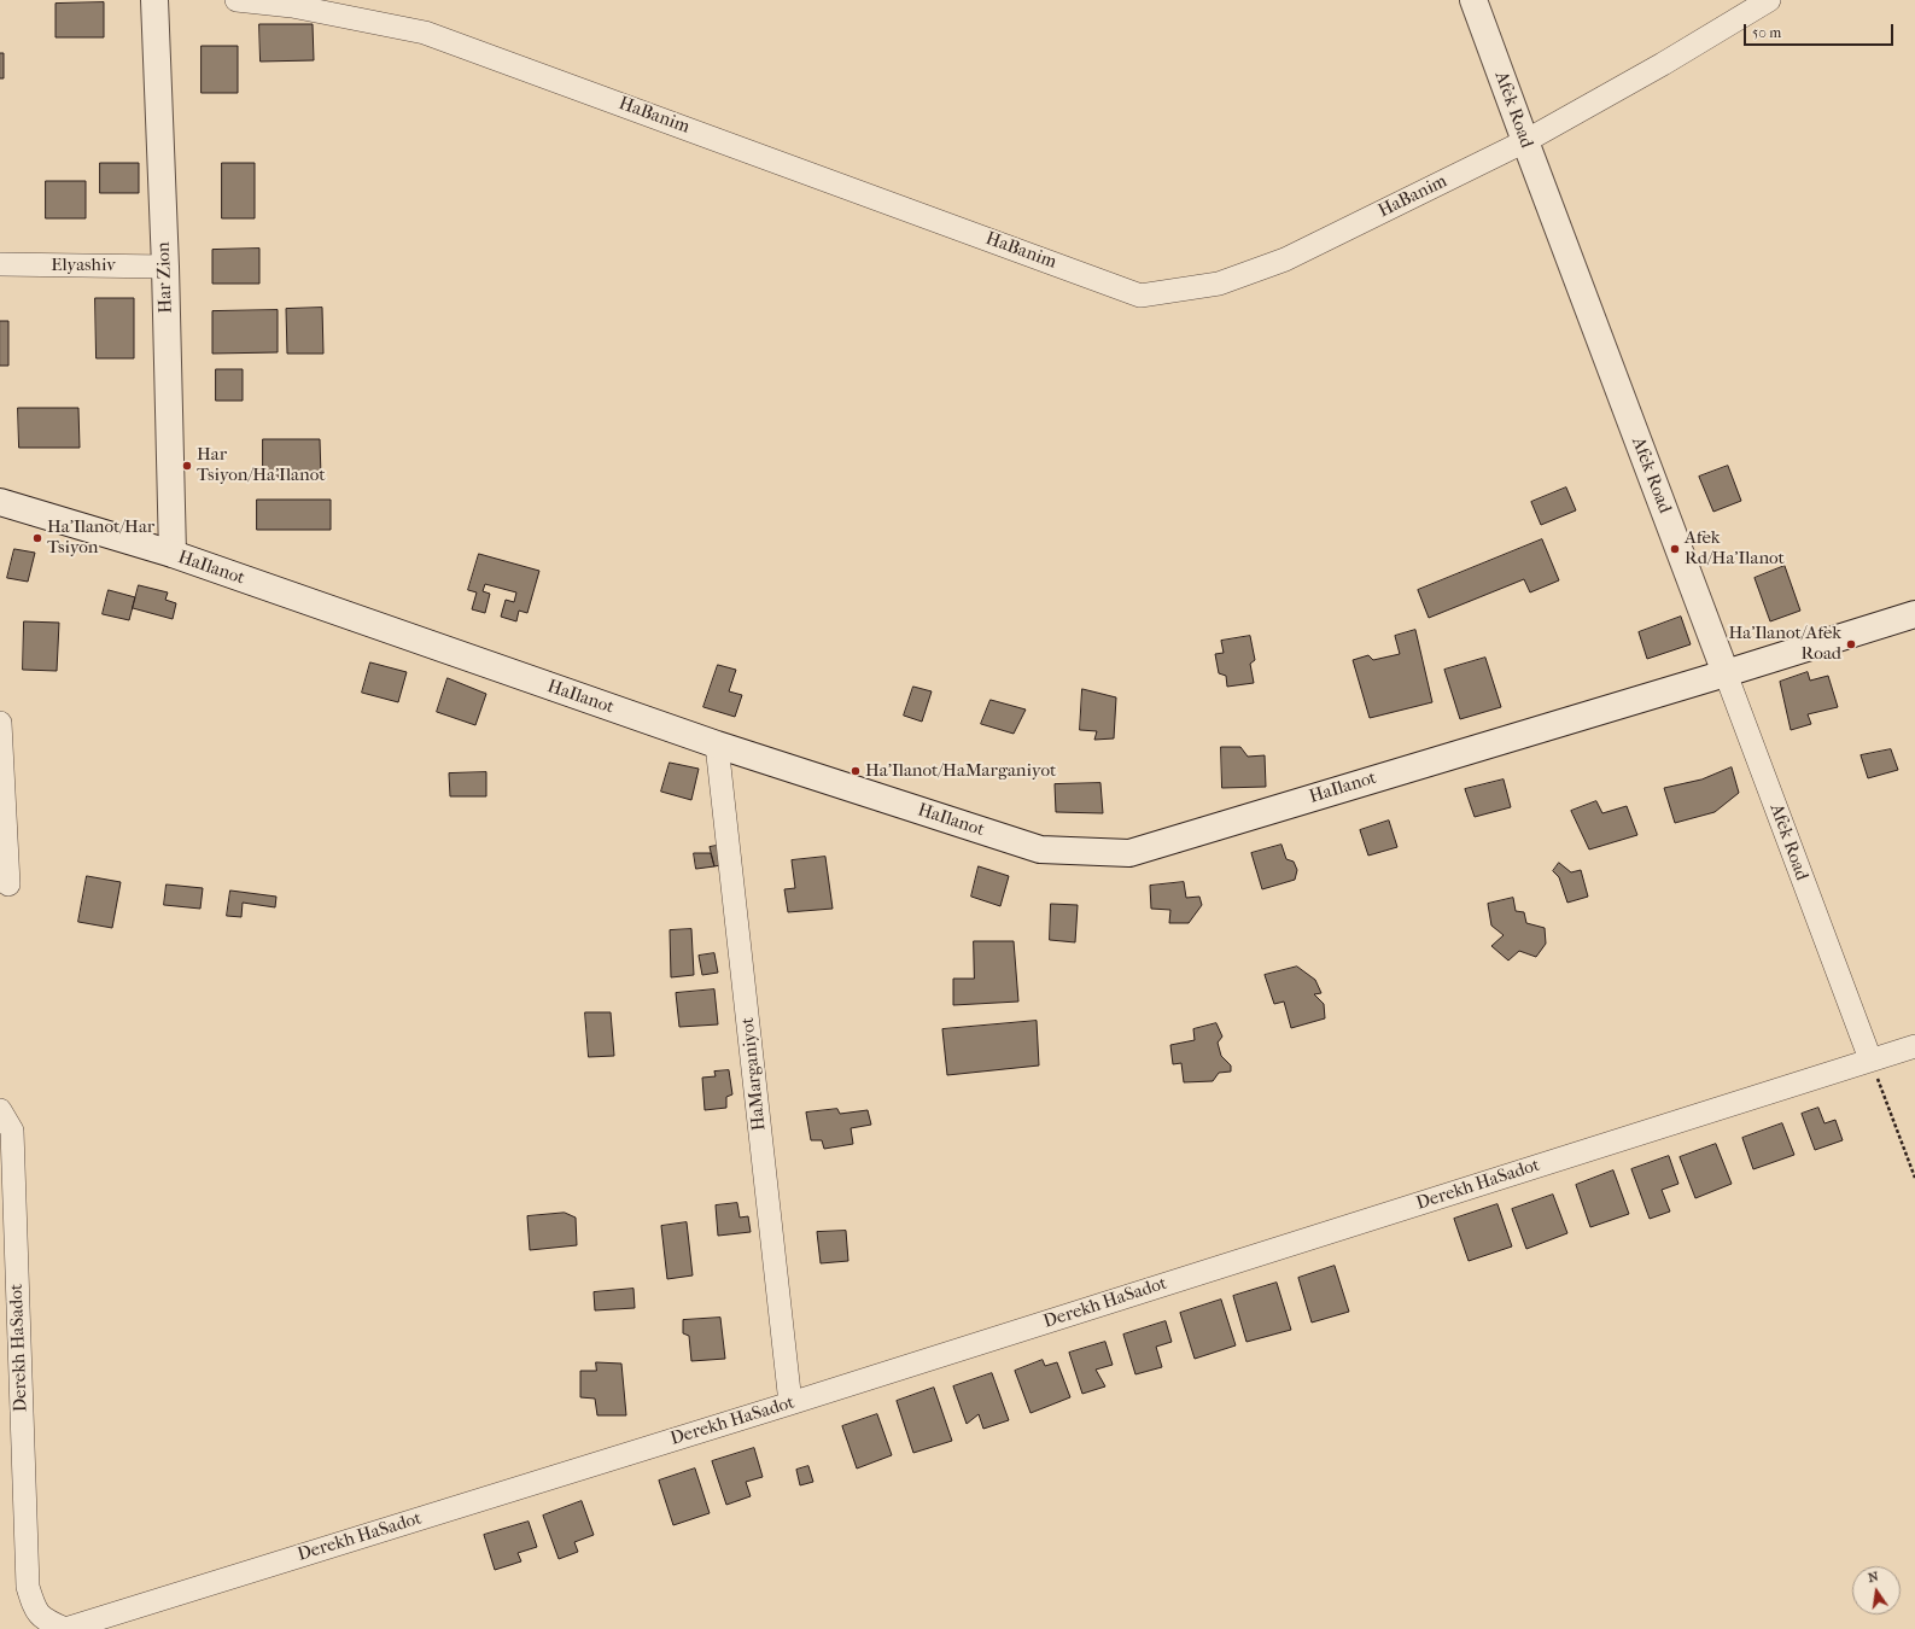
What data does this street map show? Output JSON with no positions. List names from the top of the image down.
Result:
{
  "streets": {
    "main road": ["Afek Road", "Har Zion", "HaIlanot"],
    "street": [
      "HaBanim",
      "Elyashiv",
      "HaMarganiyot",
      "Derekh HaSadot"
    ]
  },
  "crossings": [
    ["Afek Road", "HaBanim"],
    ["Afek Road", "HaIlanot"],
    ["Afek Road", "Derekh HaSadot"],
    ["Elyashiv", "Har Zion"],
    ["Har Zion", "HaIlanot"],
    ["HaIlanot", "HaMarganiyot"],
    ["HaMarganiyot", "Derekh HaSadot"]
  ],
  "places": [
    "Har Tsiyon/Ha'Ilanot",
    "Ha'Ilanot/Har Tsiyon",
    "Afek Rd/Ha'Ilanot",
    "Ha'Ilanot/Afek Road",
    "Ha'Ilanot/HaMarganiyot"
  ],
  "scale_bar": "50 m",
  "north": "top"
}
